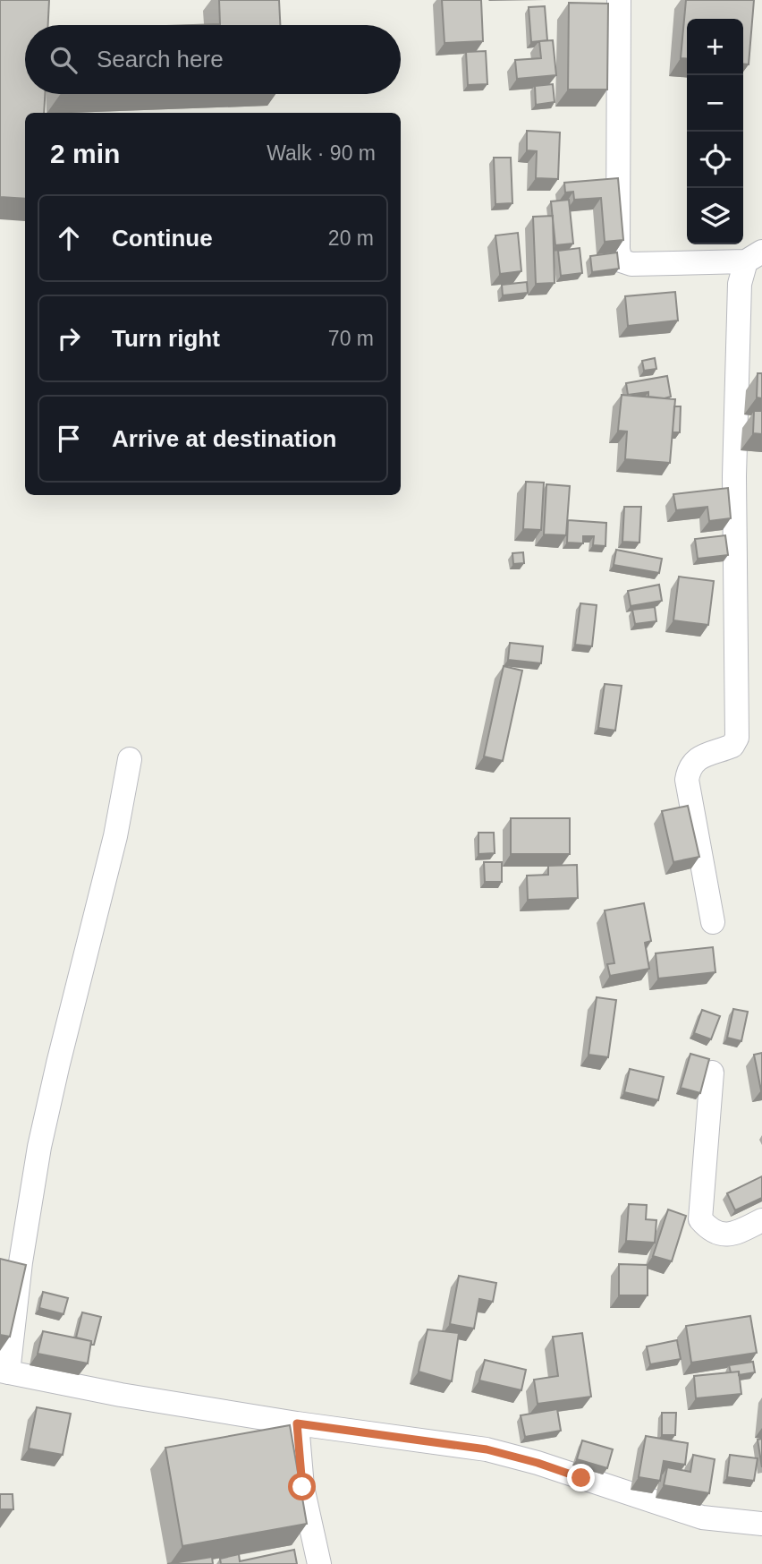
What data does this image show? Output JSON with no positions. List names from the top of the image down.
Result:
{
  "page": {
    "map_buttons": ["+", "−"],
    "search": "Search here",
    "heading": ["2 min", "Walk · 90 m"],
    "list": [
      ["Continue", "20 m"],
      ["Turn right", "70 m"],
      "Arrive at destination"
    ]
  }
}
